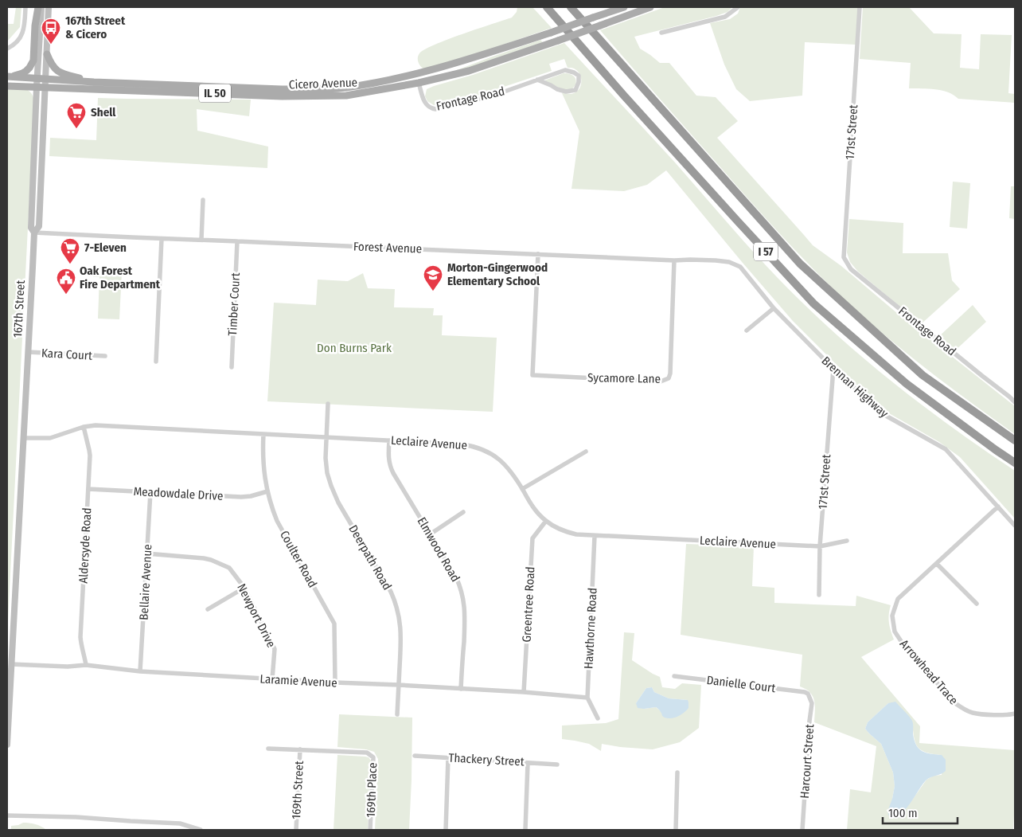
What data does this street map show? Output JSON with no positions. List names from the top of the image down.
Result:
{
  "streets": {
    "highway": ["I 57"],
    "main road": ["Cicero Avenue", "IL 50", "167th Street"],
    "street": [
      "Frontage Road",
      "171st Street",
      "Forest Avenue",
      "Timber Court",
      "Kara Court",
      "Sycamore Lane",
      "Brennan Highway",
      "Leclaire Avenue",
      "Meadowdale Drive",
      "Aldersyde Road",
      "Elmwood Road",
      "Deerpath Road",
      "Coulter Road",
      "Bellaire Avenue",
      "Greentree Road",
      "Newport Drive",
      "Hawthorne Road",
      "Arrowhead Trace",
      "Laramie Avenue",
      "Danielle Court",
      "Thackery Street",
      "Harcourt Street",
      "169th Street",
      "169th Place"
    ]
  },
  "crossings": [
    ["Cicero Avenue", "Frontage Road"],
    ["Cicero Avenue", "167th Street"],
    ["Frontage Road", "171st Street"],
    ["171st Street", "Brennan Highway"],
    ["171st Street", "Leclaire Avenue"],
    ["Forest Avenue", "Timber Court"],
    ["Forest Avenue", "167th Street"],
    ["Forest Avenue", "Sycamore Lane"],
    ["Forest Avenue", "Brennan Highway"],
    ["167th Street", "Kara Court"],
    ["167th Street", "Leclaire Avenue"],
    ["167th Street", "Laramie Avenue"],
    ["Brennan Highway", "Arrowhead Trace"],
    ["Leclaire Avenue", "Aldersyde Road"],
    ["Leclaire Avenue", "Elmwood Road"],
    ["Leclaire Avenue", "Deerpath Road"],
    ["Leclaire Avenue", "Coulter Road"],
    ["Leclaire Avenue", "Greentree Road"],
    ["Leclaire Avenue", "Hawthorne Road"],
    ["Meadowdale Drive", "Aldersyde Road"],
    ["Meadowdale Drive", "Coulter Road"],
    ["Meadowdale Drive", "Bellaire Avenue"],
    ["Aldersyde Road", "Laramie Avenue"],
    ["Elmwood Road", "Laramie Avenue"],
    ["Deerpath Road", "Laramie Avenue"],
    ["Coulter Road", "Laramie Avenue"],
    ["Bellaire Avenue", "Newport Drive"],
    ["Bellaire Avenue", "Laramie Avenue"],
    ["Greentree Road", "Laramie Avenue"],
    ["Newport Drive", "Laramie Avenue"],
    ["Hawthorne Road", "Laramie Avenue"],
    ["Danielle Court", "Harcourt Street"],
    ["169th Street", "169th Place"]
  ],
  "parks": ["Don Burns Park"],
  "places": {
    "bus stop": ["167th Street & Cicero"],
    "supermarket": ["Shell", "7-Eleven"],
    "school or university": ["Morton-Gingerwood Elementary School"],
    "public building": ["Oak Forest Fire Department"]
  },
  "scale_bar": "100 m"
}
